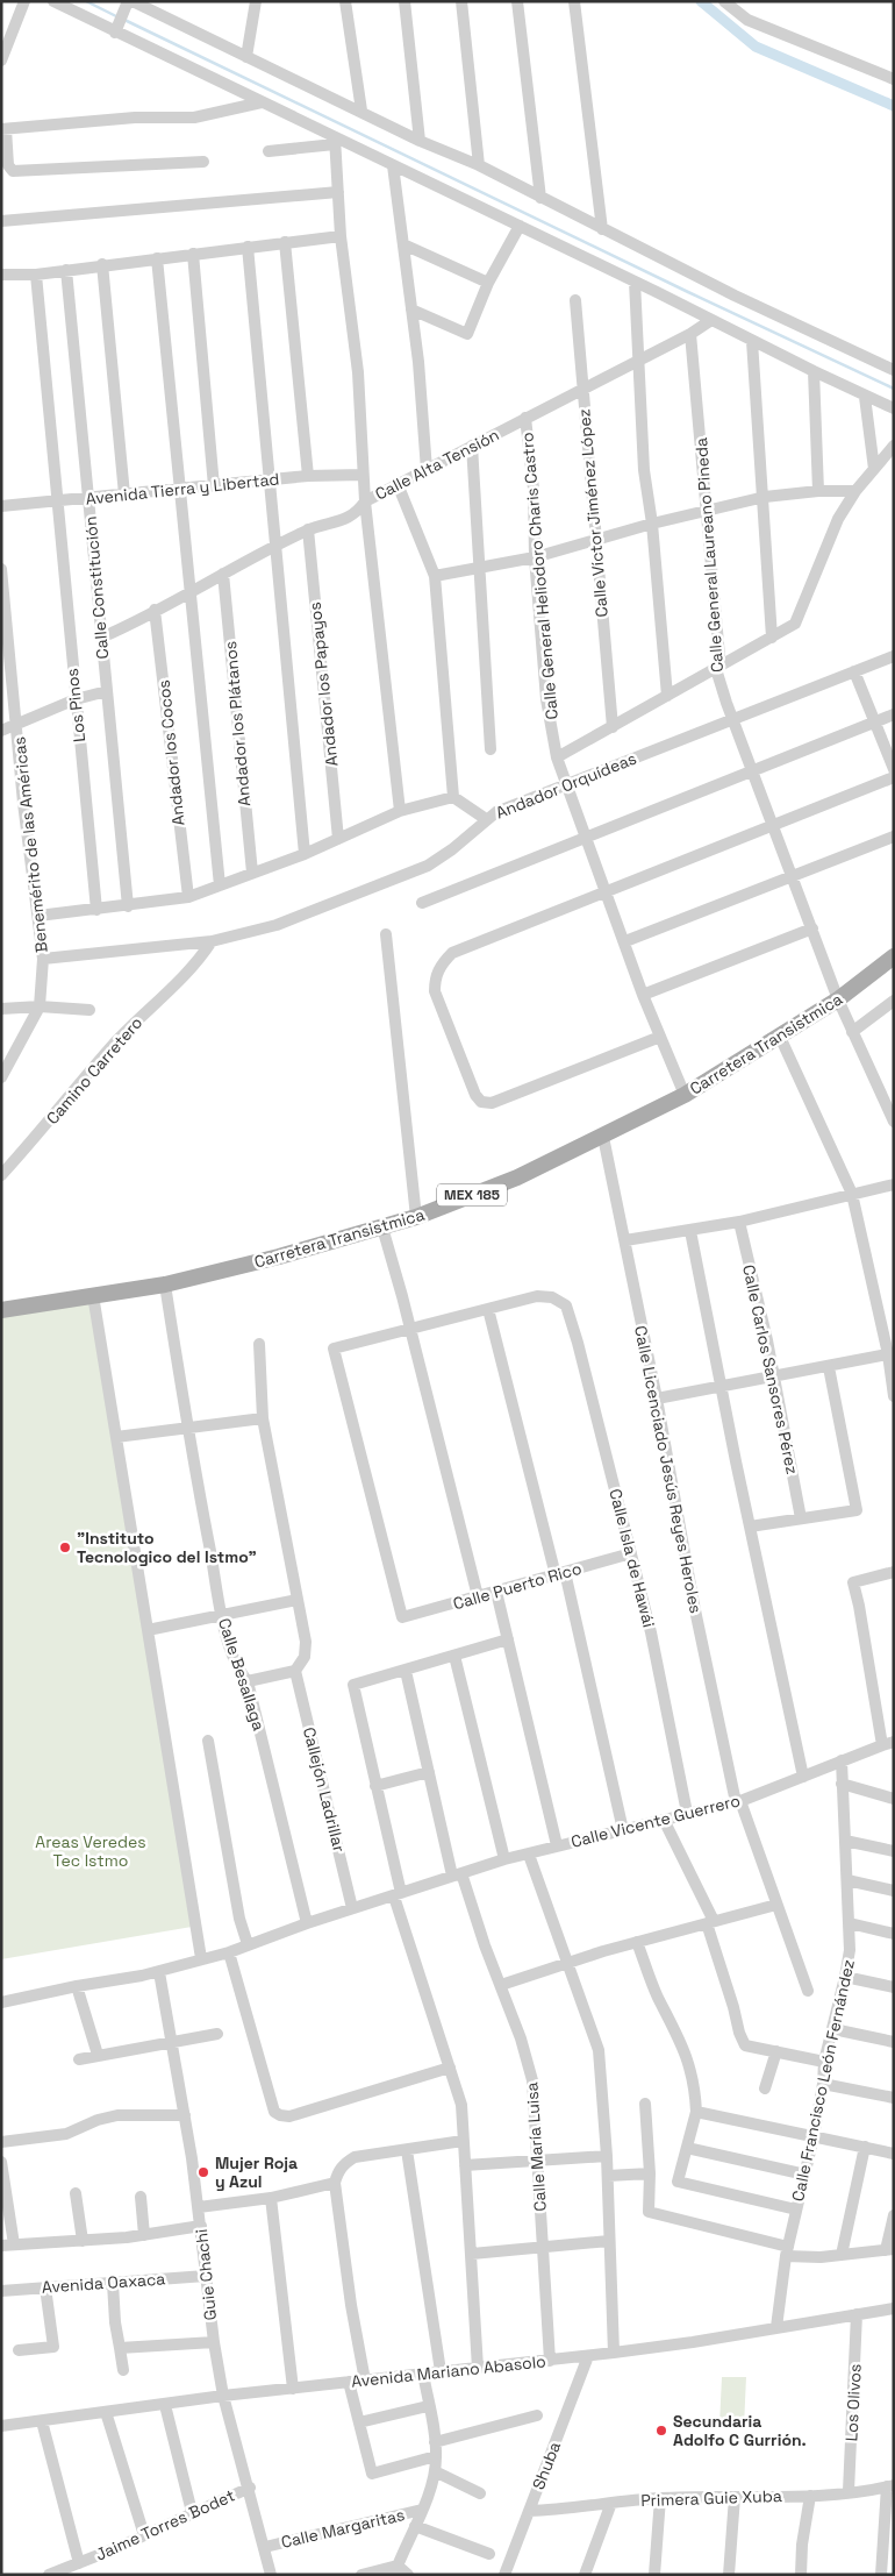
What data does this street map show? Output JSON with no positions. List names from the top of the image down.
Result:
{
  "streets": {
    "main road": ["Carretera Transistmica", "MEX 185"],
    "street": [
      "Calle Alta Tensión",
      "Avenida Tierra y Libertad",
      "Calle Víctor Jiménez López",
      "Calle General Laureano Pineda",
      "Calle General Heliodoro Charis Castro",
      "Calle Constitución",
      "Andador los Papayos",
      "Los Pinos",
      "Andador los Plátanos",
      "Andador los Cocos",
      "Andador Orquídeas",
      "Benemérito de las Américas",
      "Camino Carretero",
      "Calle Carlos Sansores Pérez",
      "Calle Licenciado Jesús Reyes Heroles",
      "Calle Isla de Hawái",
      "Calle Puerto Rico",
      "Calle Besallaga",
      "Callejón Ladrillar",
      "Calle Vicente Guerrero",
      "Calle Francisco León Fernández",
      "Calle María Luisa",
      "Guie Chachi",
      "Avenida Oaxaca",
      "Avenida Mariano Abasolo",
      "Los Olivos",
      "Shuba",
      "Primera Guie Xuba",
      "Jaime Torres Bodet",
      "Calle Margaritas"
    ]
  },
  "crossings": [
    ["Calle Alta Tensión", "Calle Víctor Jiménez López"],
    ["Calle Alta Tensión", "Calle General Laureano Pineda"],
    ["Calle Alta Tensión", "Calle General Heliodoro Charis Castro"],
    ["Calle Alta Tensión", "Calle Constitución"],
    ["Calle Alta Tensión", "Andador los Papayos"],
    ["Calle Alta Tensión", "Andador los Plátanos"],
    ["Calle Alta Tensión", "Andador los Cocos"],
    ["Avenida Tierra y Libertad", "Calle Constitución"],
    ["Avenida Tierra y Libertad", "Los Pinos"],
    ["Calle General Laureano Pineda", "Andador Orquídeas"],
    ["Calle General Laureano Pineda", "Carretera Transistmica"],
    ["Calle General Heliodoro Charis Castro", "Andador Orquídeas"],
    ["Calle General Heliodoro Charis Castro", "Carretera Transistmica"],
    ["Andador Orquídeas", "Benemérito de las Américas"],
    ["Andador Orquídeas", "Camino Carretero"],
    ["Carretera Transistmica", "Calle Licenciado Jesús Reyes Heroles"],
    ["Carretera Transistmica", "Calle Besallaga"],
    ["Calle Licenciado Jesús Reyes Heroles", "Calle Vicente Guerrero"],
    ["Calle Isla de Hawái", "Calle Puerto Rico"],
    ["Calle Isla de Hawái", "Calle Vicente Guerrero"],
    ["Calle Vicente Guerrero", "Calle Francisco León Fernández"],
    ["Calle Vicente Guerrero", "Calle María Luisa"],
    ["Calle Francisco León Fernández", "Avenida Mariano Abasolo"],
    ["Calle María Luisa", "Avenida Mariano Abasolo"],
    ["Guie Chachi", "Avenida Oaxaca"],
    ["Guie Chachi", "Avenida Mariano Abasolo"],
    ["Guie Chachi", "Jaime Torres Bodet"],
    ["Guie Chachi", "Calle Margaritas"],
    ["Avenida Mariano Abasolo", "Los Olivos"],
    ["Avenida Mariano Abasolo", "Shuba"],
    ["Los Olivos", "Primera Guie Xuba"],
    ["Shuba", "Primera Guie Xuba"]
  ],
  "parks": ["Areas Veredes Tec Istmo"],
  "places": ["\"Instituto Tecnologico del Istmo\"", "Mujer Roja y Azul", "Secundaria Adolfo C Gurrión."]
}
